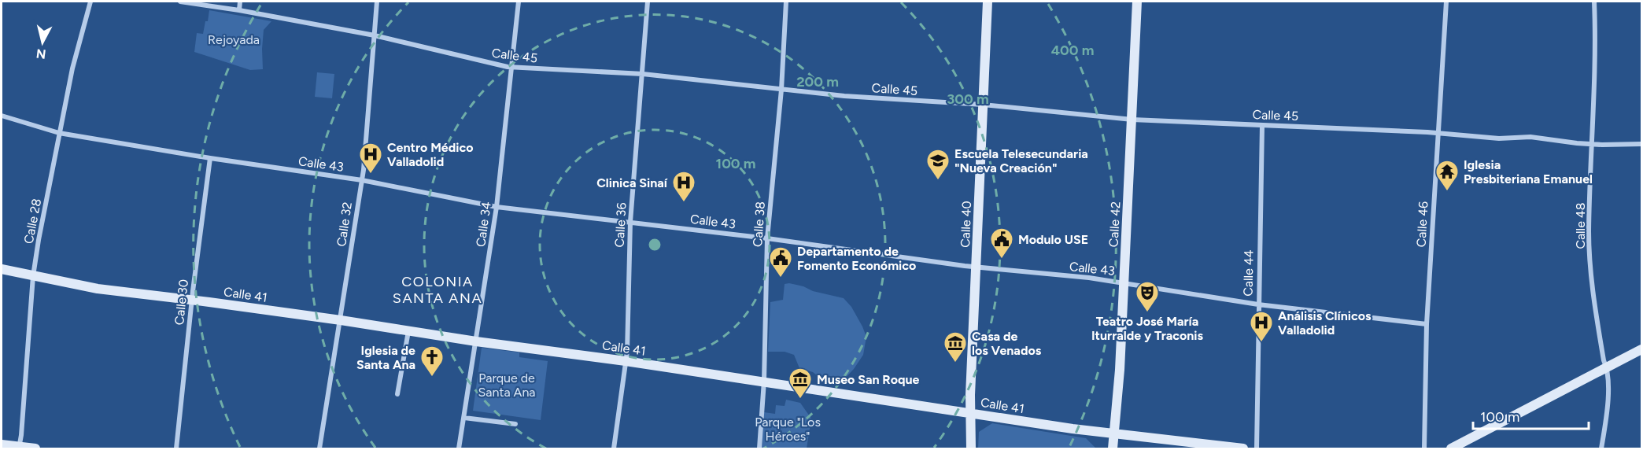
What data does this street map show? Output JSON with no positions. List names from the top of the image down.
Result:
{
  "streets": {
    "main road": ["Calle 40", "Calle 42", "Calle 41"],
    "street": [
      "Calle 45",
      "Calle 43",
      "Calle 28",
      "Calle 32",
      "Calle 34",
      "Calle 38",
      "Calle 46",
      "Calle 36",
      "Calle 48",
      "Calle 44",
      "Calle 30"
    ]
  },
  "crossings": [
    ["Calle 45", "Calle 32"],
    ["Calle 45", "Calle 34"],
    ["Calle 45", "Calle 38"],
    ["Calle 45", "Calle 40"],
    ["Calle 45", "Calle 42"],
    ["Calle 45", "Calle 46"],
    ["Calle 45", "Calle 36"],
    ["Calle 45", "Calle 48"],
    ["Calle 45", "Calle 44"],
    ["Calle 43", "Calle 28"],
    ["Calle 43", "Calle 32"],
    ["Calle 43", "Calle 34"],
    ["Calle 43", "Calle 38"],
    ["Calle 43", "Calle 40"],
    ["Calle 43", "Calle 42"],
    ["Calle 43", "Calle 46"],
    ["Calle 43", "Calle 36"],
    ["Calle 43", "Calle 44"],
    ["Calle 43", "Calle 30"],
    ["Calle 28", "Calle 41"],
    ["Calle 32", "Calle 41"],
    ["Calle 34", "Calle 41"],
    ["Calle 38", "Calle 41"],
    ["Calle 40", "Calle 41"],
    ["Calle 42", "Calle 41"],
    ["Calle 36", "Calle 41"],
    ["Calle 41", "Calle 30"]
  ],
  "districts": ["COLONIA SANTA ANA"],
  "parks": ["Rejoyada", "Parque de Santa Ana", "Parque \"Los Héroes\""],
  "places": {
    "hospital": ["Centro Médico Valladolid", "Clinica Sinaí", "Análisis Clínicos Valladolid"],
    "school or university": ["Escuela Telesecundaria \"Nueva Creación\""],
    "temple": ["Iglesia Presbiteriana Emanuel"],
    "public building": ["Modulo USE", "Departamento de Fomento Económico"],
    "theatre": ["Teatro José María Iturralde y Traconis"],
    "museum": ["Casa de los Venados", "Museo San Roque"],
    "church": ["Iglesia de Santa Ana"]
  },
  "scale_bar": "100 m",
  "north": "bottom",
  "rings": [
    "400 m",
    "200 m",
    "300 m",
    "100 m"
  ]
}
